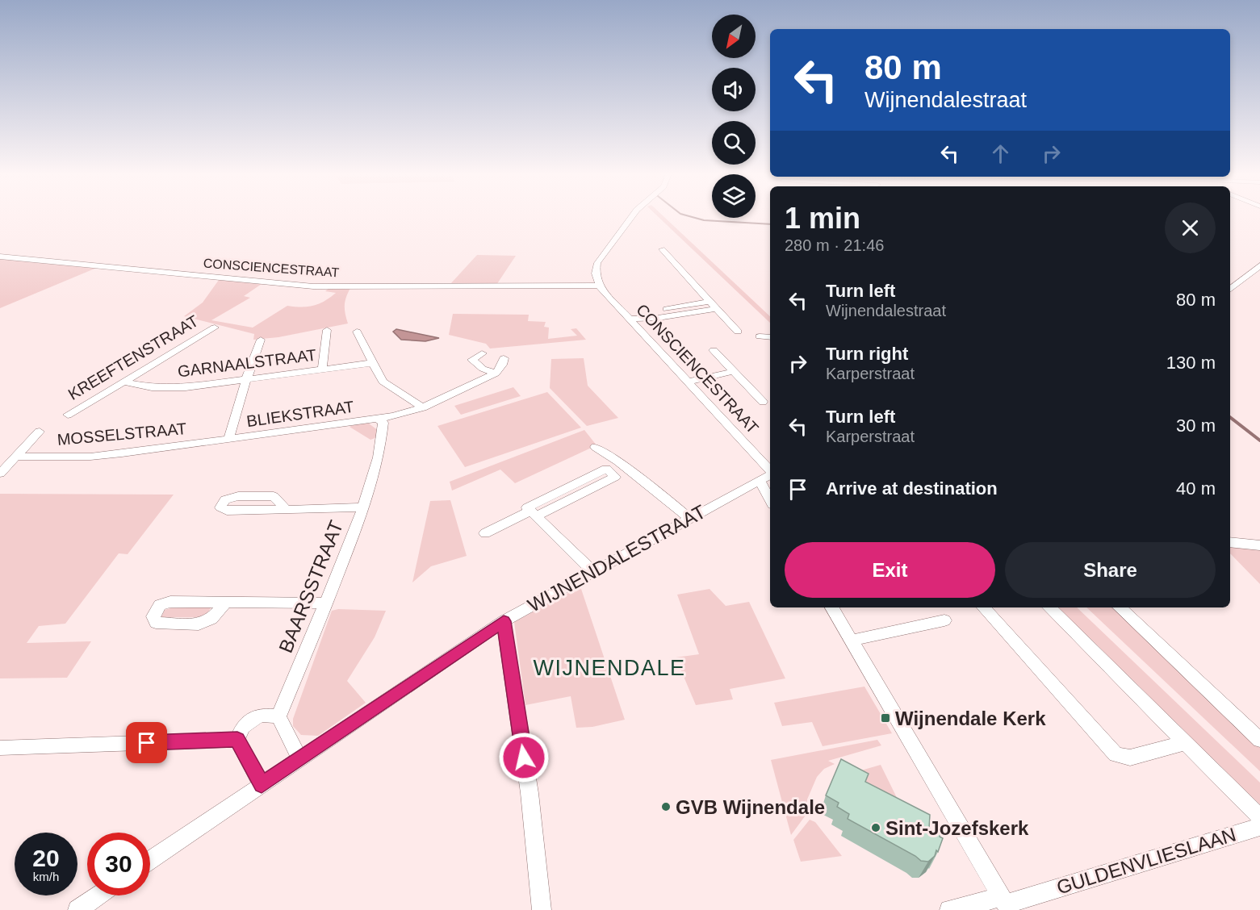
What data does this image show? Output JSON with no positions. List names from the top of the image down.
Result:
{
  "streets": {
    "street": [
      "CONSCIENCESTRAAT",
      "KREEFTENSTRAAT",
      "GARNAALSTRAAT",
      "BLIEKSTRAAT",
      "MOSSELSTRAAT",
      "WIJNENDALESTRAAT",
      "BAARSSTRAAT",
      "GULDENVLIESLAAN"
    ]
  },
  "crossings": [
    ["CONSCIENCESTRAAT", "WIJNENDALESTRAAT"],
    ["KREEFTENSTRAAT", "GARNAALSTRAAT"],
    ["BLIEKSTRAAT", "MOSSELSTRAAT"],
    ["BLIEKSTRAAT", "BAARSSTRAAT"]
  ],
  "districts": ["WIJNENDALE"],
  "places": {
    "transit": ["Wijnendale Kerk"],
    "other": ["GVB Wijnendale", "Sint-Jozefskerk"]
  },
  "north": "bottom left",
  "page": {
    "turn": ["80 m", "Wijnendalestraat"],
    "heading": ["1 min", "280 m · 21:46"],
    "list": [
      {
        "name": "Turn left",
        "note": "Wijnendalestraat",
        "value": "80 m"
      },
      {
        "name": "Turn right",
        "note": "Karperstraat",
        "value": "130 m"
      },
      {
        "name": "Turn left",
        "note": "Karperstraat",
        "value": "30 m"
      },
      {
        "name": "Arrive at destination",
        "value": "40 m"
      }
    ],
    "buttons": ["Exit", "Share"],
    "speed": "20 km/h",
    "limit": "30"
  }
}
